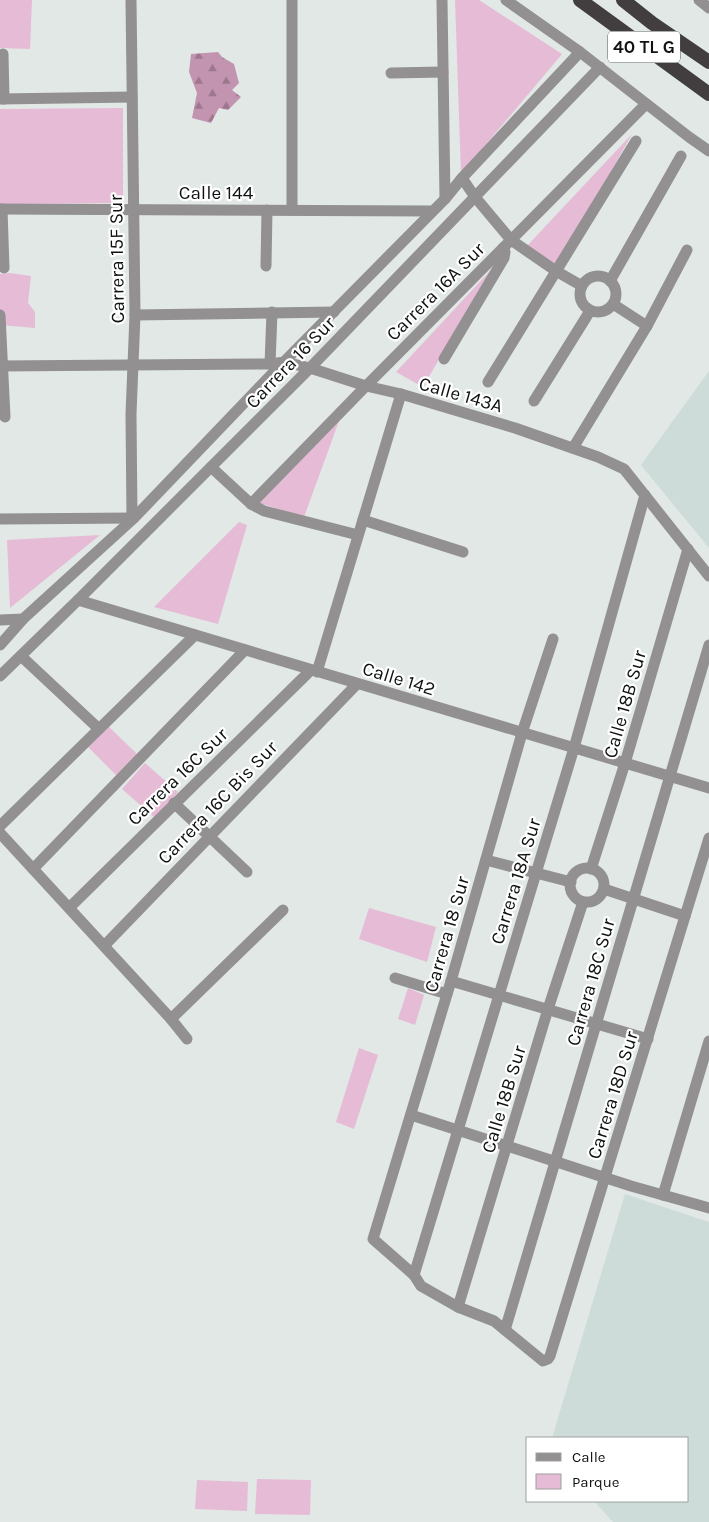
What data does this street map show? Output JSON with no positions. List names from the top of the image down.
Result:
{
  "streets": {
    "highway": ["40 TL G"],
    "street": [
      "Calle 144",
      "Carrera 15F Sur",
      "Carrera 16A Sur",
      "Carrera 16 Sur",
      "Calle 143A",
      "Calle 142",
      "Calle 18B Sur",
      "Carrera 16C Sur",
      "Carrera 16C Bis Sur",
      "Carrera 18A Sur",
      "Carrera 18 Sur",
      "Carrera 18C Sur",
      "Carrera 18D Sur"
    ]
  },
  "crossings": [
    ["Calle 144", "Carrera 15F Sur"],
    ["Calle 144", "Carrera 16 Sur"],
    ["Carrera 15F Sur", "Carrera 16 Sur"],
    ["Carrera 16A Sur", "Calle 143A"],
    ["Carrera 16 Sur", "Calle 143A"],
    ["Carrera 16 Sur", "Calle 142"],
    ["Calle 143A", "Carrera 16C Sur"],
    ["Calle 143A", "Carrera 18A Sur"],
    ["Calle 142", "Calle 18B Sur"],
    ["Calle 142", "Carrera 16C Sur"],
    ["Calle 142", "Carrera 16C Bis Sur"],
    ["Calle 142", "Carrera 18A Sur"],
    ["Calle 142", "Carrera 18 Sur"],
    ["Calle 142", "Carrera 18C Sur"],
    ["Carrera 18A Sur", "Carrera 18 Sur"],
    ["Carrera 18C Sur", "Carrera 18D Sur"]
  ],
  "legend": ["Calle", "Parque"]
}
